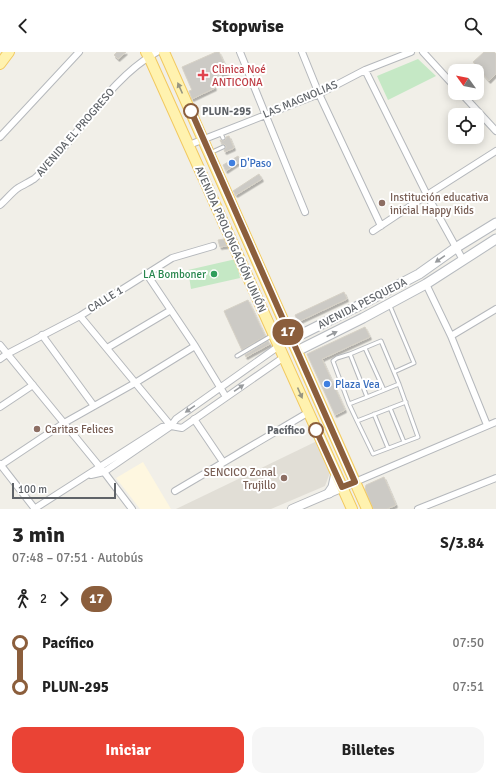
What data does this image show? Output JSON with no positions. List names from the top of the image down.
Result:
{
  "streets": {
    "main road": ["AVENIDA PROLONGACIÓN UNIÓN", "AVENIDA PESQUEDA"],
    "street": ["LAS MAGNOLIAS", "AVENIDA EL PROGRESO", "CALLE 1"]
  },
  "crossings": [
    ["LAS MAGNOLIAS", "AVENIDA PROLONGACIÓN UNIÓN"],
    ["AVENIDA EL PROGRESO", "AVENIDA PROLONGACIÓN UNIÓN"],
    ["AVENIDA PROLONGACIÓN UNIÓN", "AVENIDA PESQUEDA"]
  ],
  "places": {
    "health": ["Clinica Noé ANTICONA"],
    "other": [
      "PLUN-295",
      "D'Paso",
      "Institución educativa inicial Happy Kids",
      "LA Bomboner",
      "Plaza Vea",
      "Caritas Felices",
      "Pacífico",
      "SENCICO Zonal Trujillo"
    ]
  },
  "lines": ["bus line 17"],
  "scale_bar": "100 m",
  "north": "top left",
  "page": {
    "header": "Stopwise",
    "on_map": "17",
    "scale": "100 m",
    "heading": ["3 min", "07:48 – 07:51 · Autobús", "S/3.84"],
    "legs": ["2", "17"],
    "list": [
      {
        "name": "Pacífico",
        "value": "07:50"
      },
      {
        "name": "PLUN-295",
        "value": "07:51"
      }
    ],
    "buttons": ["Iniciar", "Billetes"]
  }
}
